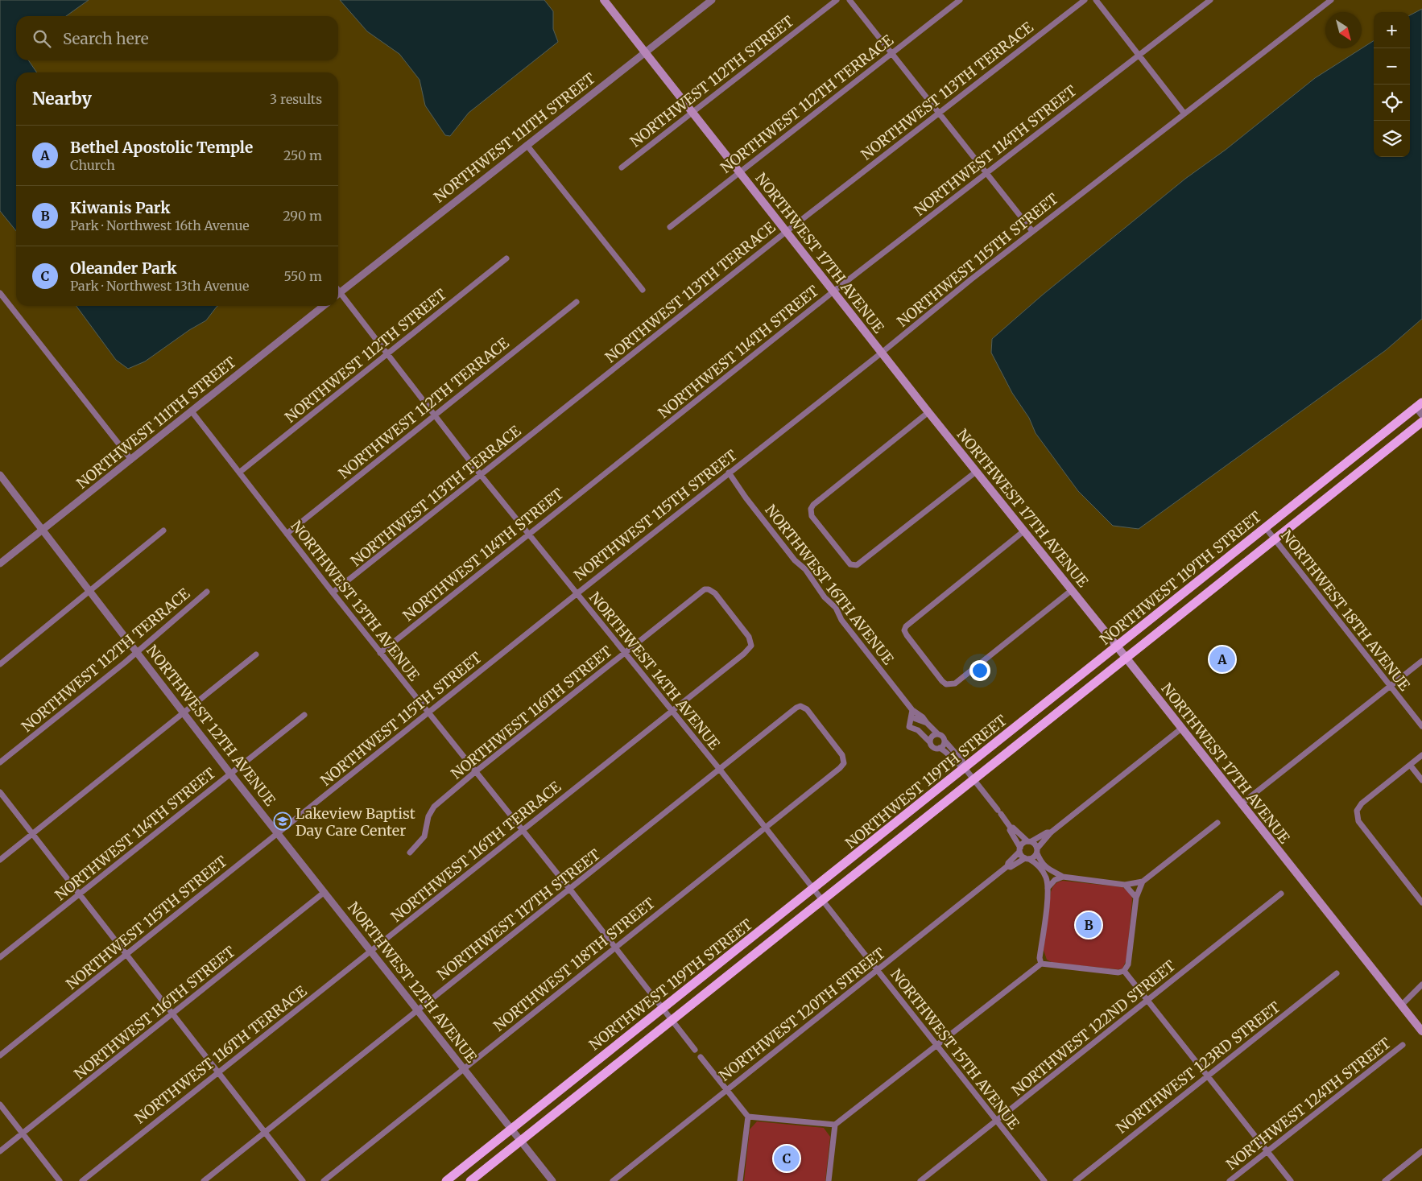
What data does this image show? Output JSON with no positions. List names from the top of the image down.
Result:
{
  "streets": {
    "highway": ["NORTHWEST 119TH STREET"],
    "main road": ["NORTHWEST 17TH AVENUE"],
    "street": [
      "NORTHWEST 112TH STREET",
      "NORTHWEST 113TH TERRACE",
      "NORTHWEST 112TH TERRACE",
      "NORTHWEST 111TH STREET",
      "NORTHWEST 114TH STREET",
      "NORTHWEST 115TH STREET",
      "NORTHWEST 16TH AVENUE",
      "NORTHWEST 13TH AVENUE",
      "NORTHWEST 18TH AVENUE",
      "NORTHWEST 14TH AVENUE",
      "NORTHWEST 116TH STREET",
      "NORTHWEST 12TH AVENUE",
      "NORTHWEST 116TH TERRACE",
      "NORTHWEST 117TH STREET",
      "NORTHWEST 118TH STREET",
      "NORTHWEST 120TH STREET",
      "NORTHWEST 122ND STREET",
      "NORTHWEST 15TH AVENUE",
      "NORTHWEST 123RD STREET",
      "NORTHWEST 124TH STREET"
    ]
  },
  "crossings": [
    ["NORTHWEST 112TH STREET", "NORTHWEST 17TH AVENUE"],
    ["NORTHWEST 112TH STREET", "NORTHWEST 13TH AVENUE"],
    ["NORTHWEST 112TH STREET", "NORTHWEST 14TH AVENUE"],
    ["NORTHWEST 113TH TERRACE", "NORTHWEST 17TH AVENUE"],
    ["NORTHWEST 113TH TERRACE", "NORTHWEST 13TH AVENUE"],
    ["NORTHWEST 113TH TERRACE", "NORTHWEST 14TH AVENUE"],
    ["NORTHWEST 112TH TERRACE", "NORTHWEST 17TH AVENUE"],
    ["NORTHWEST 112TH TERRACE", "NORTHWEST 13TH AVENUE"],
    ["NORTHWEST 112TH TERRACE", "NORTHWEST 14TH AVENUE"],
    ["NORTHWEST 112TH TERRACE", "NORTHWEST 12TH AVENUE"],
    ["NORTHWEST 111TH STREET", "NORTHWEST 17TH AVENUE"],
    ["NORTHWEST 111TH STREET", "NORTHWEST 13TH AVENUE"],
    ["NORTHWEST 111TH STREET", "NORTHWEST 12TH AVENUE"],
    ["NORTHWEST 114TH STREET", "NORTHWEST 17TH AVENUE"],
    ["NORTHWEST 114TH STREET", "NORTHWEST 13TH AVENUE"],
    ["NORTHWEST 114TH STREET", "NORTHWEST 14TH AVENUE"],
    ["NORTHWEST 114TH STREET", "NORTHWEST 12TH AVENUE"],
    ["NORTHWEST 17TH AVENUE", "NORTHWEST 115TH STREET"],
    ["NORTHWEST 17TH AVENUE", "NORTHWEST 119TH STREET"],
    ["NORTHWEST 17TH AVENUE", "NORTHWEST 120TH STREET"],
    ["NORTHWEST 115TH STREET", "NORTHWEST 16TH AVENUE"],
    ["NORTHWEST 115TH STREET", "NORTHWEST 13TH AVENUE"],
    ["NORTHWEST 115TH STREET", "NORTHWEST 14TH AVENUE"],
    ["NORTHWEST 115TH STREET", "NORTHWEST 12TH AVENUE"],
    ["NORTHWEST 119TH STREET", "NORTHWEST 16TH AVENUE"],
    ["NORTHWEST 119TH STREET", "NORTHWEST 13TH AVENUE"],
    ["NORTHWEST 119TH STREET", "NORTHWEST 18TH AVENUE"],
    ["NORTHWEST 119TH STREET", "NORTHWEST 14TH AVENUE"],
    ["NORTHWEST 119TH STREET", "NORTHWEST 12TH AVENUE"],
    ["NORTHWEST 119TH STREET", "NORTHWEST 15TH AVENUE"],
    ["NORTHWEST 13TH AVENUE", "NORTHWEST 116TH STREET"],
    ["NORTHWEST 13TH AVENUE", "NORTHWEST 116TH TERRACE"],
    ["NORTHWEST 13TH AVENUE", "NORTHWEST 117TH STREET"],
    ["NORTHWEST 13TH AVENUE", "NORTHWEST 118TH STREET"],
    ["NORTHWEST 14TH AVENUE", "NORTHWEST 116TH STREET"],
    ["NORTHWEST 14TH AVENUE", "NORTHWEST 116TH TERRACE"],
    ["NORTHWEST 14TH AVENUE", "NORTHWEST 117TH STREET"],
    ["NORTHWEST 14TH AVENUE", "NORTHWEST 118TH STREET"],
    ["NORTHWEST 14TH AVENUE", "NORTHWEST 15TH AVENUE"],
    ["NORTHWEST 116TH STREET", "NORTHWEST 12TH AVENUE"],
    ["NORTHWEST 116TH STREET", "NORTHWEST 116TH TERRACE"],
    ["NORTHWEST 12TH AVENUE", "NORTHWEST 116TH TERRACE"],
    ["NORTHWEST 12TH AVENUE", "NORTHWEST 117TH STREET"],
    ["NORTHWEST 12TH AVENUE", "NORTHWEST 118TH STREET"],
    ["NORTHWEST 117TH STREET", "NORTHWEST 118TH STREET"],
    ["NORTHWEST 120TH STREET", "NORTHWEST 15TH AVENUE"],
    ["NORTHWEST 122ND STREET", "NORTHWEST 15TH AVENUE"]
  ],
  "places": {
    "school or university": ["Lakeview Baptist Day Care Center"]
  },
  "north": "bottom right",
  "page": {
    "map_buttons": ["+", "−"],
    "search": "Search here",
    "heading": ["Nearby", "3 results"],
    "list": [
      {
        "mark": "A",
        "name": "Bethel Apostolic Temple",
        "note": "Church",
        "value": "250 m"
      },
      {
        "mark": "B",
        "name": "Kiwanis Park",
        "note": "Park · Northwest 16th Avenue",
        "value": "290 m"
      },
      {
        "mark": "C",
        "name": "Oleander Park",
        "note": "Park · Northwest 13th Avenue",
        "value": "550 m"
      }
    ],
    "pins": ["A", "B", "C"]
  }
}
